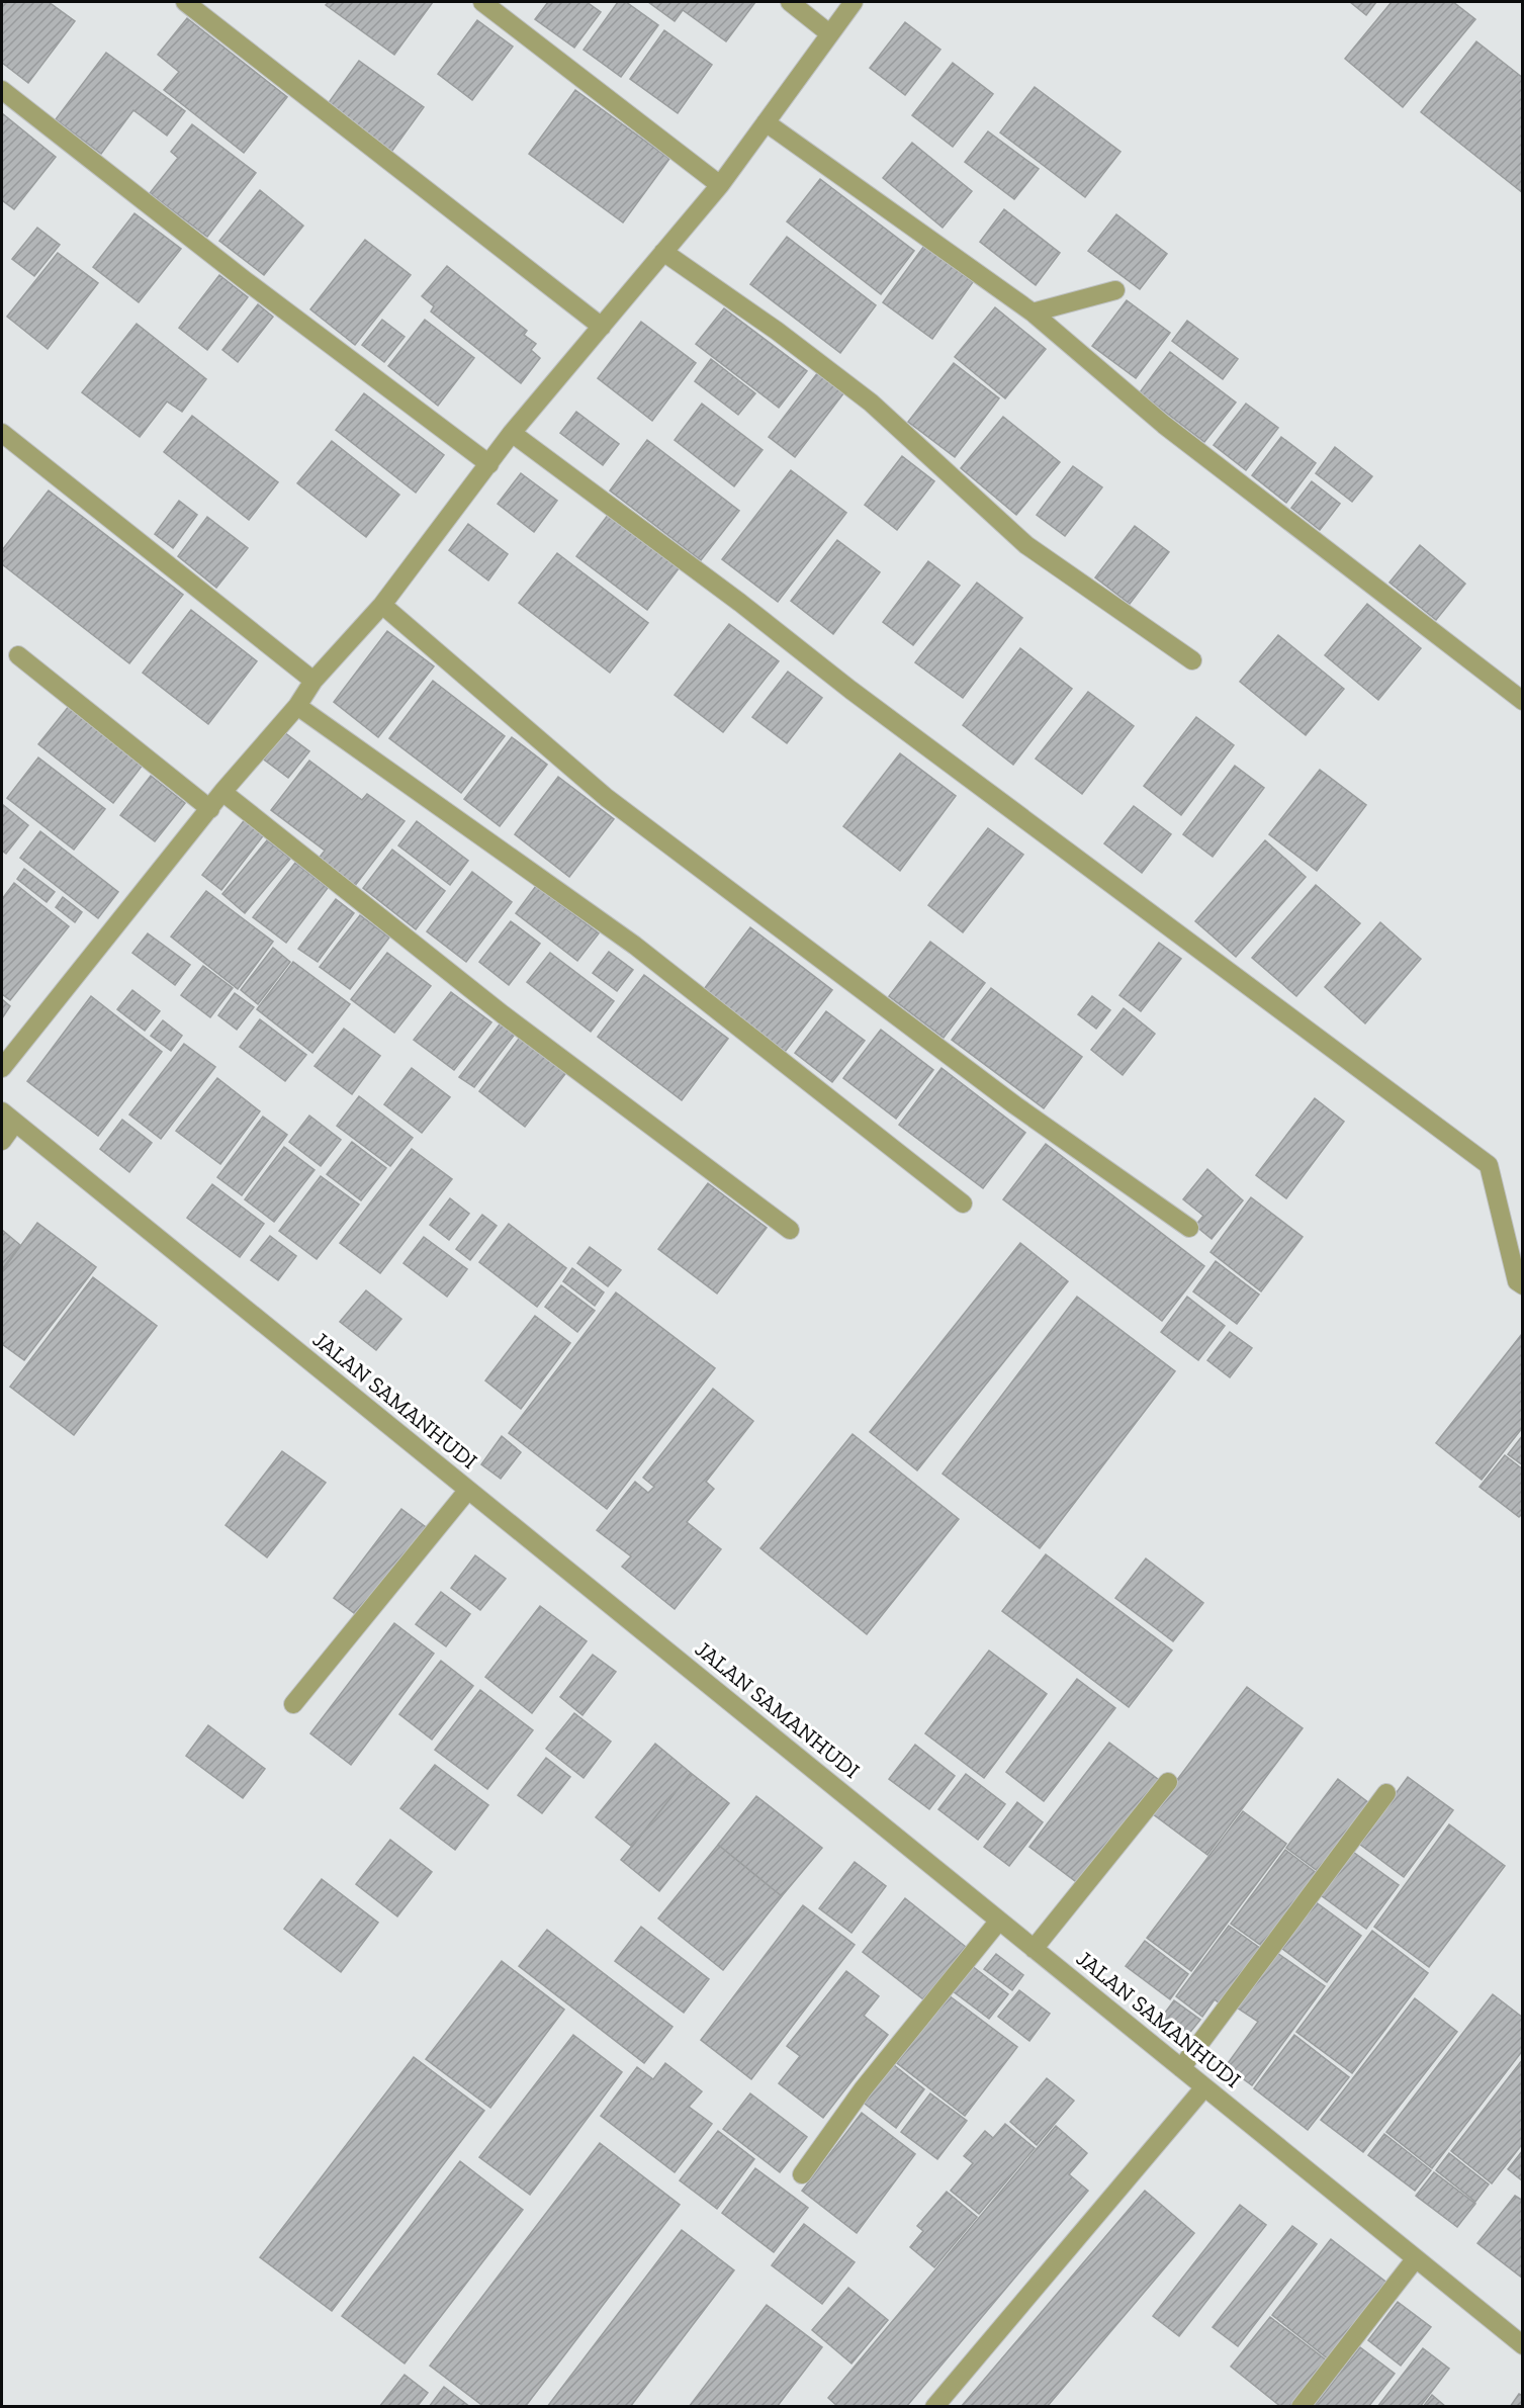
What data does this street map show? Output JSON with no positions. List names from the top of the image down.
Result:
{
  "streets": {
    "street": ["JALAN SAMANHUDI"]
  }
}
